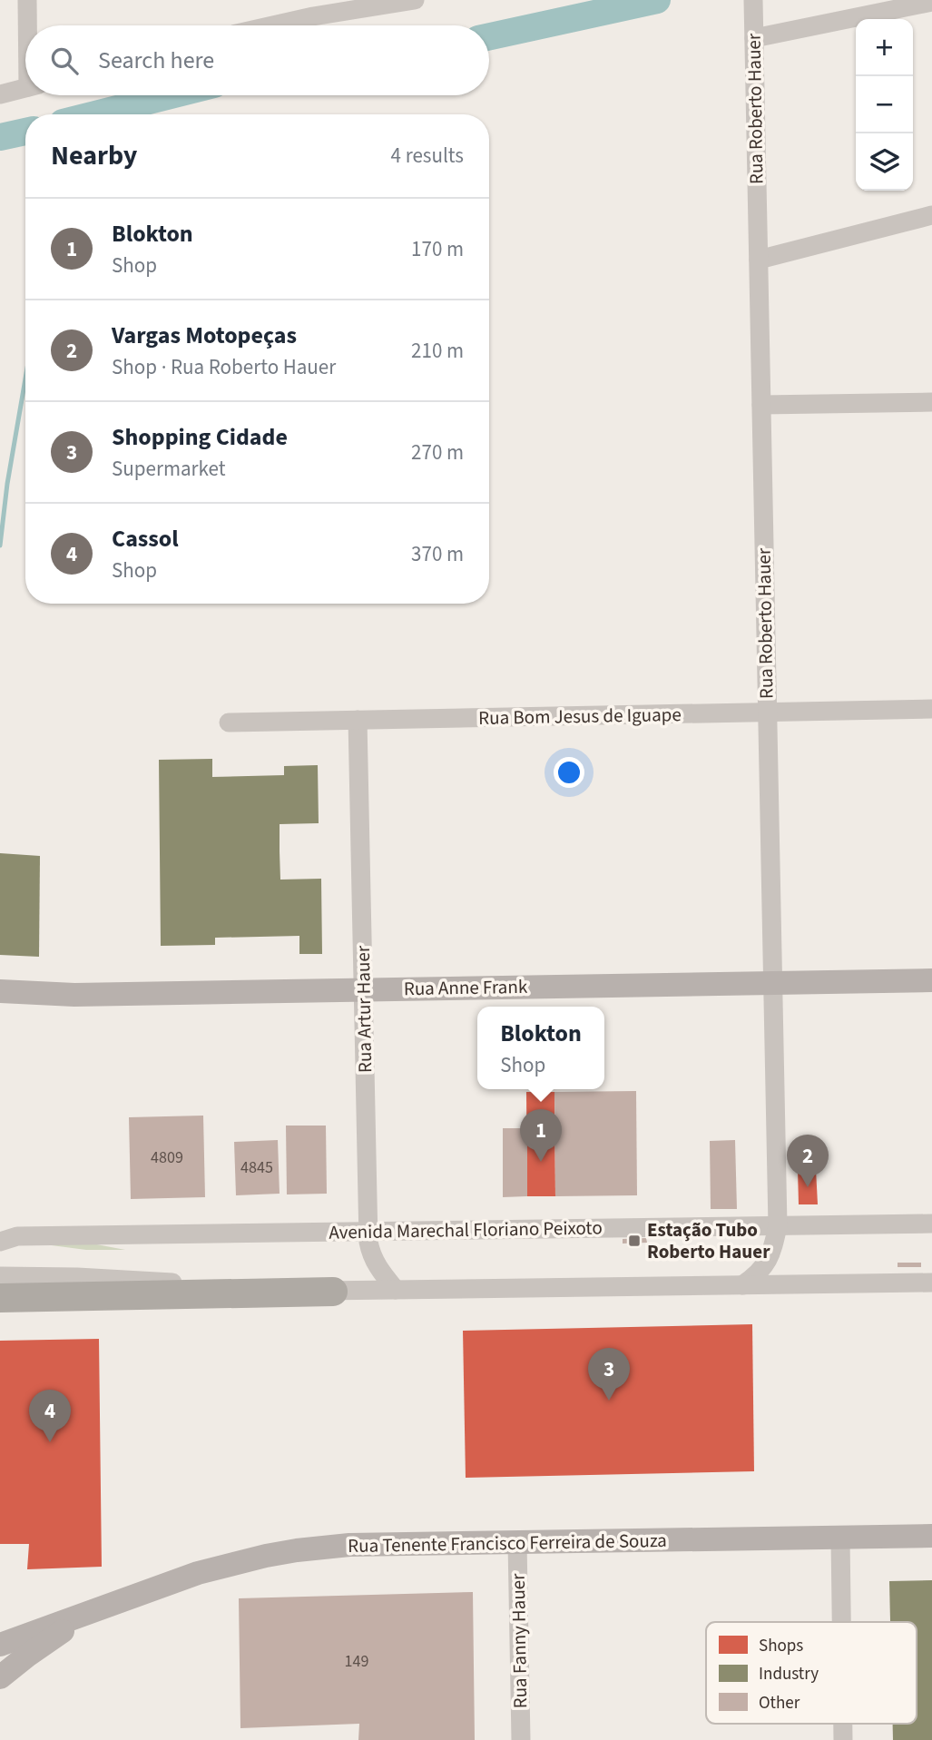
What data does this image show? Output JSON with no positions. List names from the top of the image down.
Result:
{
  "streets": {
    "main road": ["Rua Anne Frank", "Rua Tenente Francisco Ferreira de Souza"],
    "street": [
      "Rua Roberto Hauer",
      "Rua Bom Jesus de Iguape",
      "Rua Artur Hauer",
      "Avenida Marechal Floriano Peixoto",
      "Rua Fanny Hauer"
    ]
  },
  "crossings": [
    ["Rua Roberto Hauer", "Rua Bom Jesus de Iguape"],
    ["Rua Roberto Hauer", "Rua Anne Frank"],
    ["Rua Roberto Hauer", "Avenida Marechal Floriano Peixoto"],
    ["Rua Bom Jesus de Iguape", "Rua Artur Hauer"],
    ["Rua Anne Frank", "Rua Artur Hauer"],
    ["Rua Artur Hauer", "Avenida Marechal Floriano Peixoto"],
    ["Rua Tenente Francisco Ferreira de Souza", "Rua Fanny Hauer"]
  ],
  "places": {
    "transit": ["Estação Tubo Roberto Hauer"]
  },
  "house_numbers": ["4809", "4845", "149"],
  "legend": ["Shops", "Industry", "Other"],
  "page": {
    "map_buttons": ["+", "−"],
    "search": "Search here",
    "heading": ["Nearby", "4 results"],
    "list": [
      {
        "mark": "1",
        "name": "Blokton",
        "note": "Shop",
        "value": "170 m"
      },
      {
        "mark": "2",
        "name": "Vargas Motopeças",
        "note": "Shop · Rua Roberto Hauer",
        "value": "210 m"
      },
      {
        "mark": "3",
        "name": "Shopping Cidade",
        "note": "Supermarket",
        "value": "270 m"
      },
      {
        "mark": "4",
        "name": "Cassol",
        "note": "Shop",
        "value": "370 m"
      }
    ],
    "popup": ["Blokton", "Shop"],
    "pins": [
      "1",
      "2",
      "3",
      "4"
    ]
  }
}
